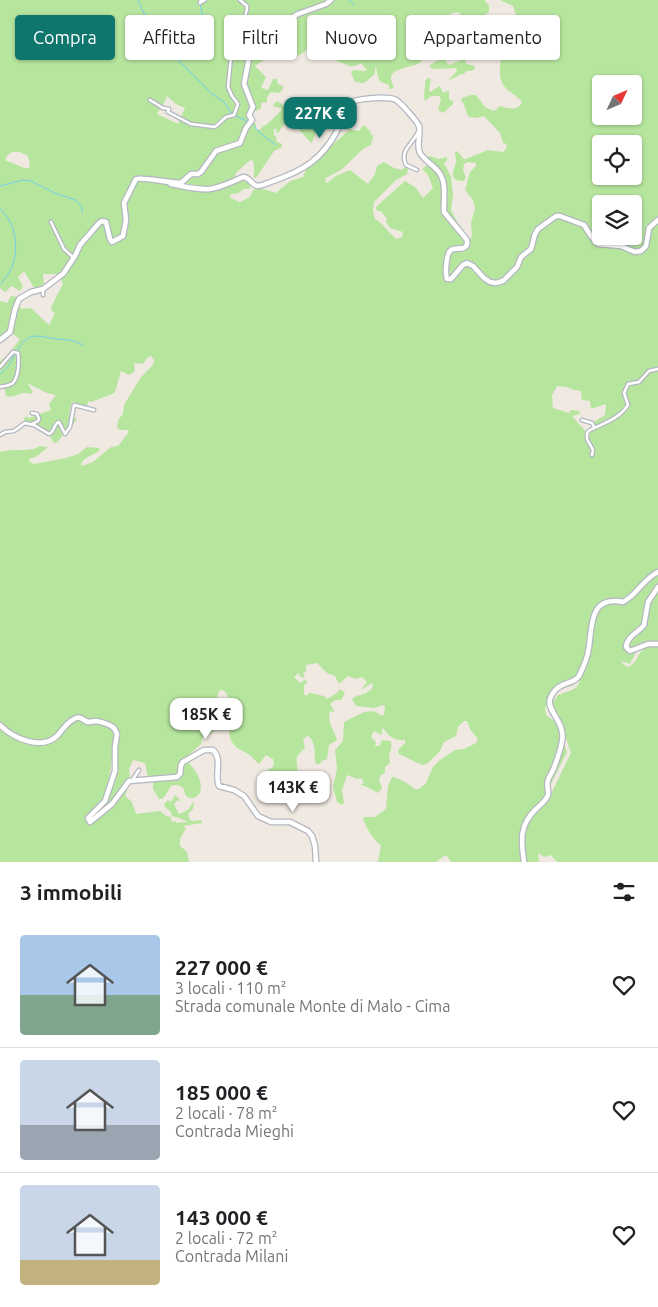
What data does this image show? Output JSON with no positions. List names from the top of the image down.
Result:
{
  "north": "top right",
  "page": {
    "chip": [
      "Compra",
      "Affitta",
      "Filtri",
      "Nuovo",
      "Appartamento"
    ],
    "price": ["227K €", "185K €", "143K €"],
    "heading": "3 immobili",
    "list": [
      {
        "name": "227 000 €",
        "note": "3 locali · 110 m² · Strada comunale Monte di Malo - Cima"
      },
      {
        "name": "185 000 €",
        "note": "2 locali · 78 m² · Contrada Mieghi"
      },
      {
        "name": "143 000 €",
        "note": "2 locali · 72 m² · Contrada Milani"
      }
    ]
  }
}
